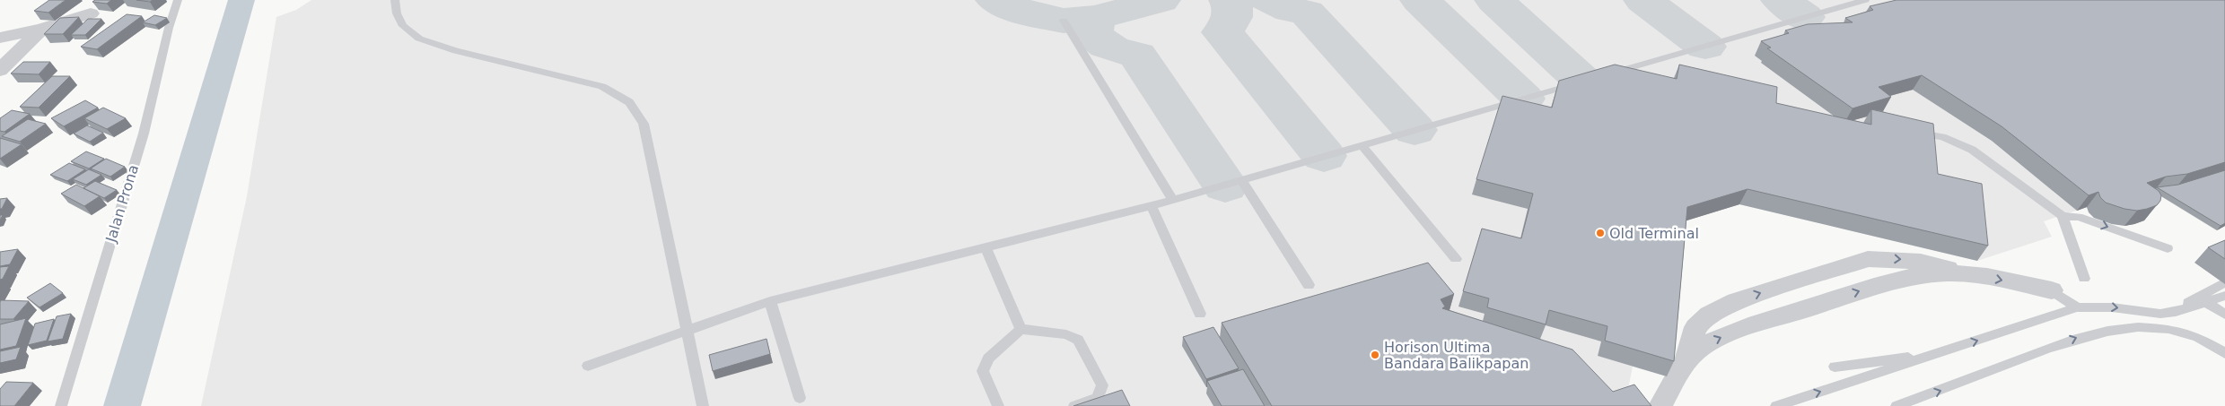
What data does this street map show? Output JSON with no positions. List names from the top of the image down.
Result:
{
  "streets": {
    "lane": ["Jalan Prona"]
  },
  "places": ["Old Terminal", "Horison Ultima Bandara Balikpapan"]
}
